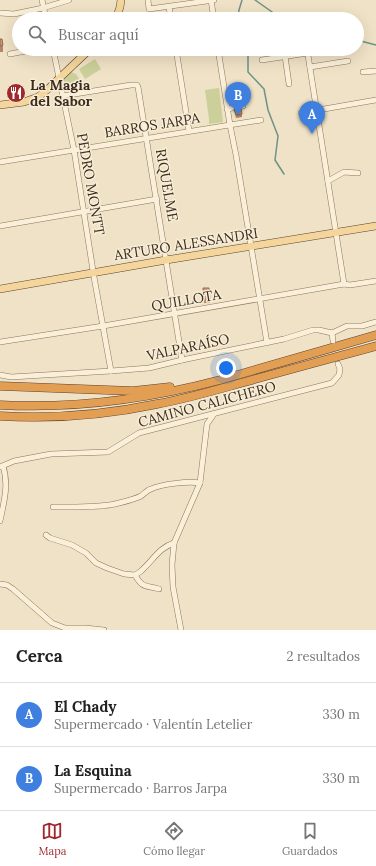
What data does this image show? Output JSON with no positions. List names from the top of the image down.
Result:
{
  "streets": {
    "main road": ["ARTURO ALESSANDRI"],
    "street": [
      "BARROS JARPA",
      "PEDRO MONTT",
      "RIQUELME",
      "QUILLOTA",
      "VALPARAÍSO",
      "CAMINO CALICHERO"
    ]
  },
  "crossings": [
    ["BARROS JARPA", "PEDRO MONTT"],
    ["BARROS JARPA", "RIQUELME"],
    ["PEDRO MONTT", "RIQUELME"],
    ["PEDRO MONTT", "ARTURO ALESSANDRI"],
    ["PEDRO MONTT", "QUILLOTA"],
    ["PEDRO MONTT", "VALPARAÍSO"],
    ["RIQUELME", "ARTURO ALESSANDRI"],
    ["RIQUELME", "QUILLOTA"],
    ["RIQUELME", "VALPARAÍSO"]
  ],
  "places": {
    "restaurant": ["La Magia del Sabor"]
  },
  "page": {
    "search": "Buscar aquí",
    "pins": ["B", "A"],
    "heading": ["Cerca", "2 resultados"],
    "list": [
      {
        "mark": "A",
        "name": "El Chady",
        "note": "Supermercado · Valentín Letelier",
        "value": "330 m"
      },
      {
        "mark": "B",
        "name": "La Esquina",
        "note": "Supermercado · Barros Jarpa",
        "value": "330 m"
      }
    ],
    "nav": ["Mapa", "Cómo llegar", "Guardados"]
  }
}
